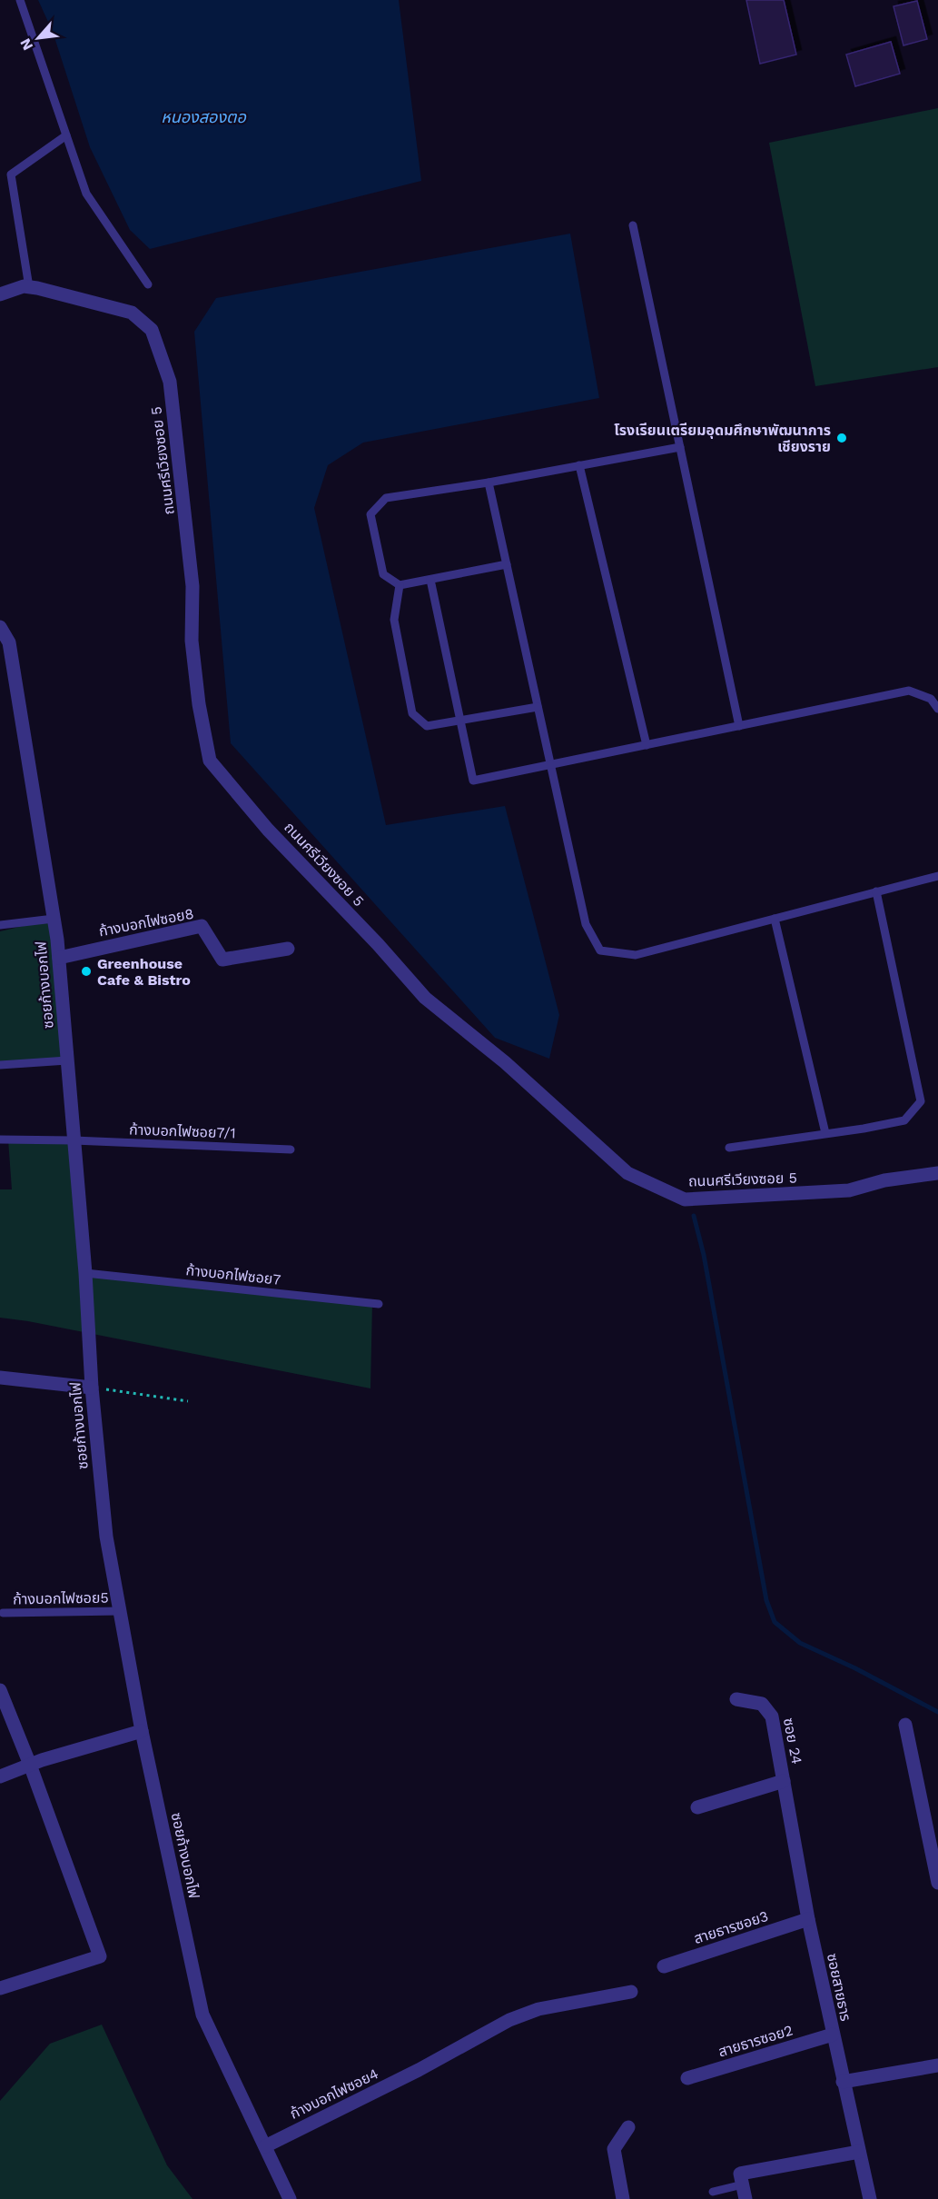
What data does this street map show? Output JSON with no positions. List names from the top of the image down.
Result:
{
  "streets": {
    "street": [
      "ถนนศรีเวียงซอย 5",
      "ก้างบอกไฟซอย8",
      "ซอยก้างบอกไฟ",
      "ซอย 24",
      "สายธารซอย3",
      "ซอยสายธาร",
      "สายธารซอย2",
      "ก้างบอกไฟซอย4"
    ],
    "lane": ["ก้างบอกไฟซอย7/1", "ก้างบอกไฟซอย7", "ก้างบอกไฟซอย5"]
  },
  "crossings": [
    ["ก้างบอกไฟซอย8", "ซอยก้างบอกไฟ"],
    ["ซอยก้างบอกไฟ", "ก้างบอกไฟซอย7/1"],
    ["ซอยก้างบอกไฟ", "ก้างบอกไฟซอย7"],
    ["ซอยก้างบอกไฟ", "ก้างบอกไฟซอย5"],
    ["ซอยก้างบอกไฟ", "ก้างบอกไฟซอย4"],
    ["ซอย 24", "ซอยสายธาร"],
    ["สายธารซอย3", "ซอยสายธาร"],
    ["ซอยสายธาร", "สายธารซอย2"]
  ],
  "water": ["หนองสองตอ"],
  "places": ["โรงเรียนเตรียมอุดมศึกษาพัฒนาการ เชียงราย", "Greenhouse Cafe & Bistro"],
  "north": "bottom left"
}
